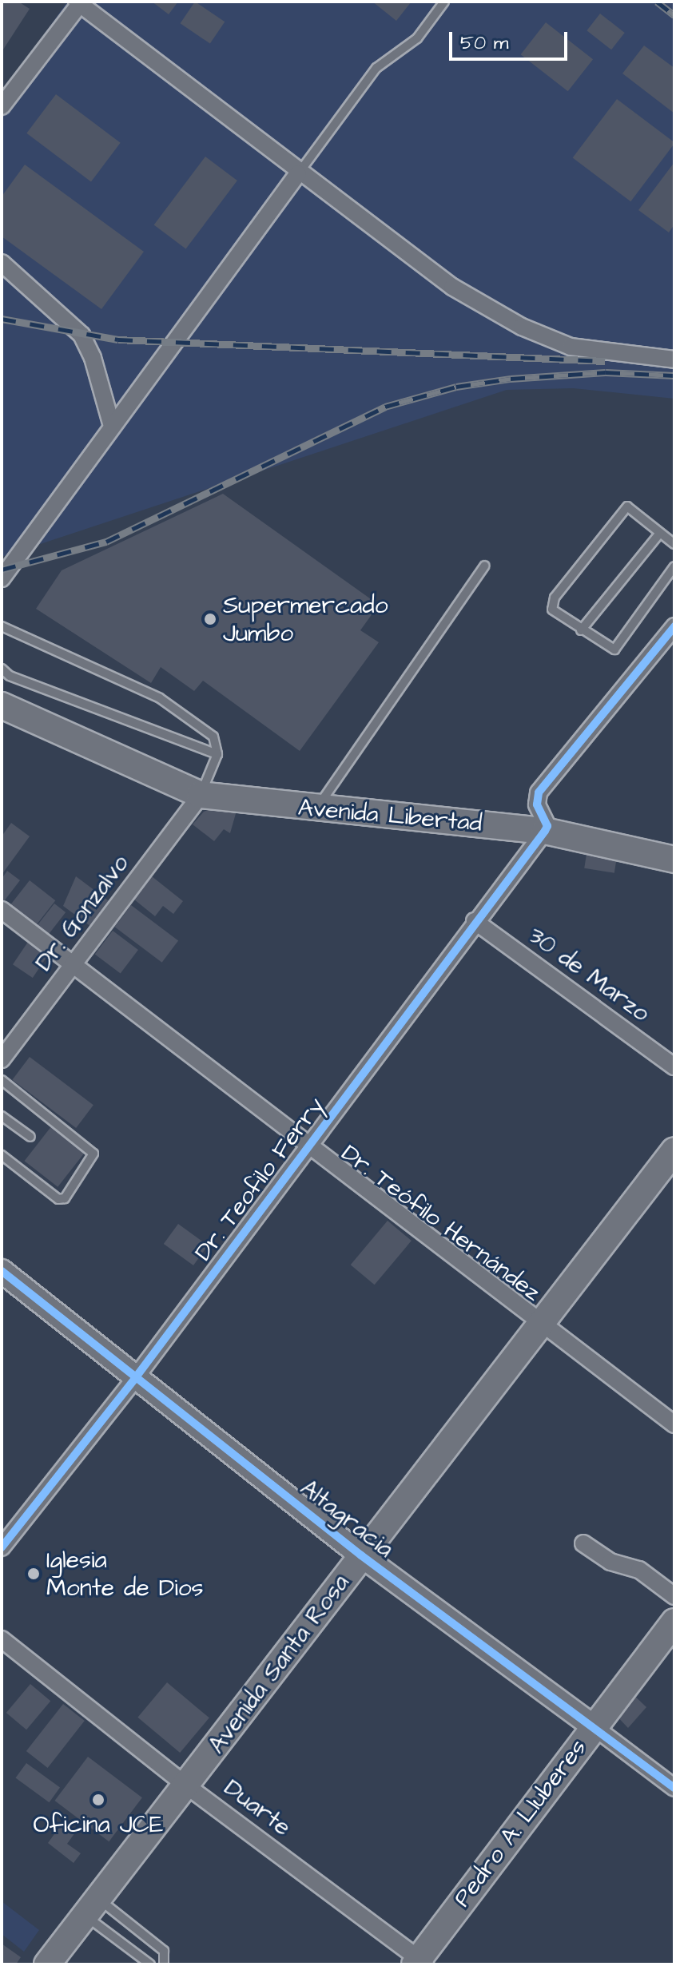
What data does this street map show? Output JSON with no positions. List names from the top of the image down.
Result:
{
  "streets": {
    "main road": ["Avenida Libertad", "Avenida Santa Rosa", "Pedro A. Lluberes"],
    "street": [
      "Dr. Gonzalvo",
      "30 de Marzo",
      "Dr. Teofilo Ferry",
      "Dr. Teófilo Hernández",
      "Altagracia",
      "Duarte"
    ]
  },
  "crossings": [
    ["Avenida Libertad", "Dr. Gonzalvo"],
    ["Avenida Libertad", "Dr. Teofilo Ferry"],
    ["Dr. Gonzalvo", "Dr. Teófilo Hernández"],
    ["30 de Marzo", "Dr. Teofilo Ferry"],
    ["Dr. Teofilo Ferry", "Dr. Teófilo Hernández"],
    ["Dr. Teofilo Ferry", "Altagracia"],
    ["Dr. Teófilo Hernández", "Avenida Santa Rosa"],
    ["Altagracia", "Avenida Santa Rosa"],
    ["Altagracia", "Pedro A. Lluberes"],
    ["Avenida Santa Rosa", "Duarte"],
    ["Duarte", "Pedro A. Lluberes"]
  ],
  "places": ["Supermercado Jumbo", "Iglesia Monte de Dios", "Oficina JCE"],
  "scale_bar": "50 m"
}
